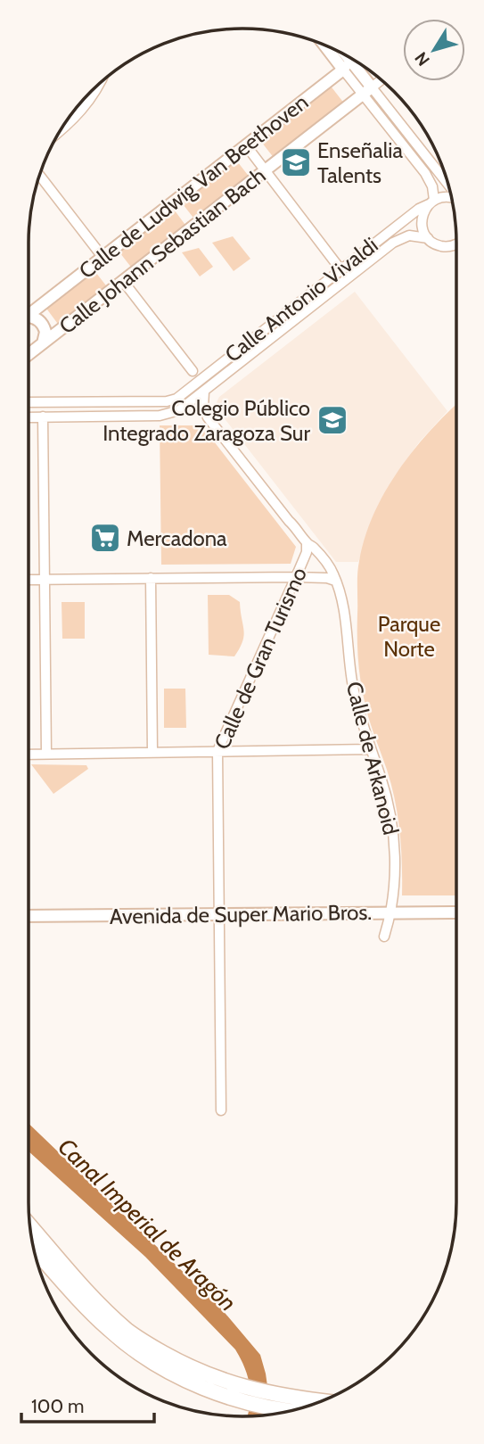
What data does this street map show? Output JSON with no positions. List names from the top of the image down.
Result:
{
  "streets": {
    "street": [
      "Calle de Ludwig Van Beethoven",
      "Calle Johann Sebastian Bach",
      "Calle Antonio Vivaldi",
      "Calle de Gran Turismo",
      "Calle de Arkanoid",
      "Avenida de Super Mario Bros."
    ]
  },
  "crossings": [
    ["Calle de Gran Turismo", "Calle de Arkanoid"],
    ["Calle de Gran Turismo", "Avenida de Super Mario Bros."],
    ["Calle de Arkanoid", "Avenida de Super Mario Bros."]
  ],
  "water": ["Canal Imperial de Aragón"],
  "parks": ["Parque Norte"],
  "places": {
    "school or university": ["Enseñalia Talents", "Colegio Público Integrado Zaragoza Sur"],
    "supermarket": ["Mercadona"]
  },
  "scale_bar": "100 m",
  "north": "bottom left"
}
